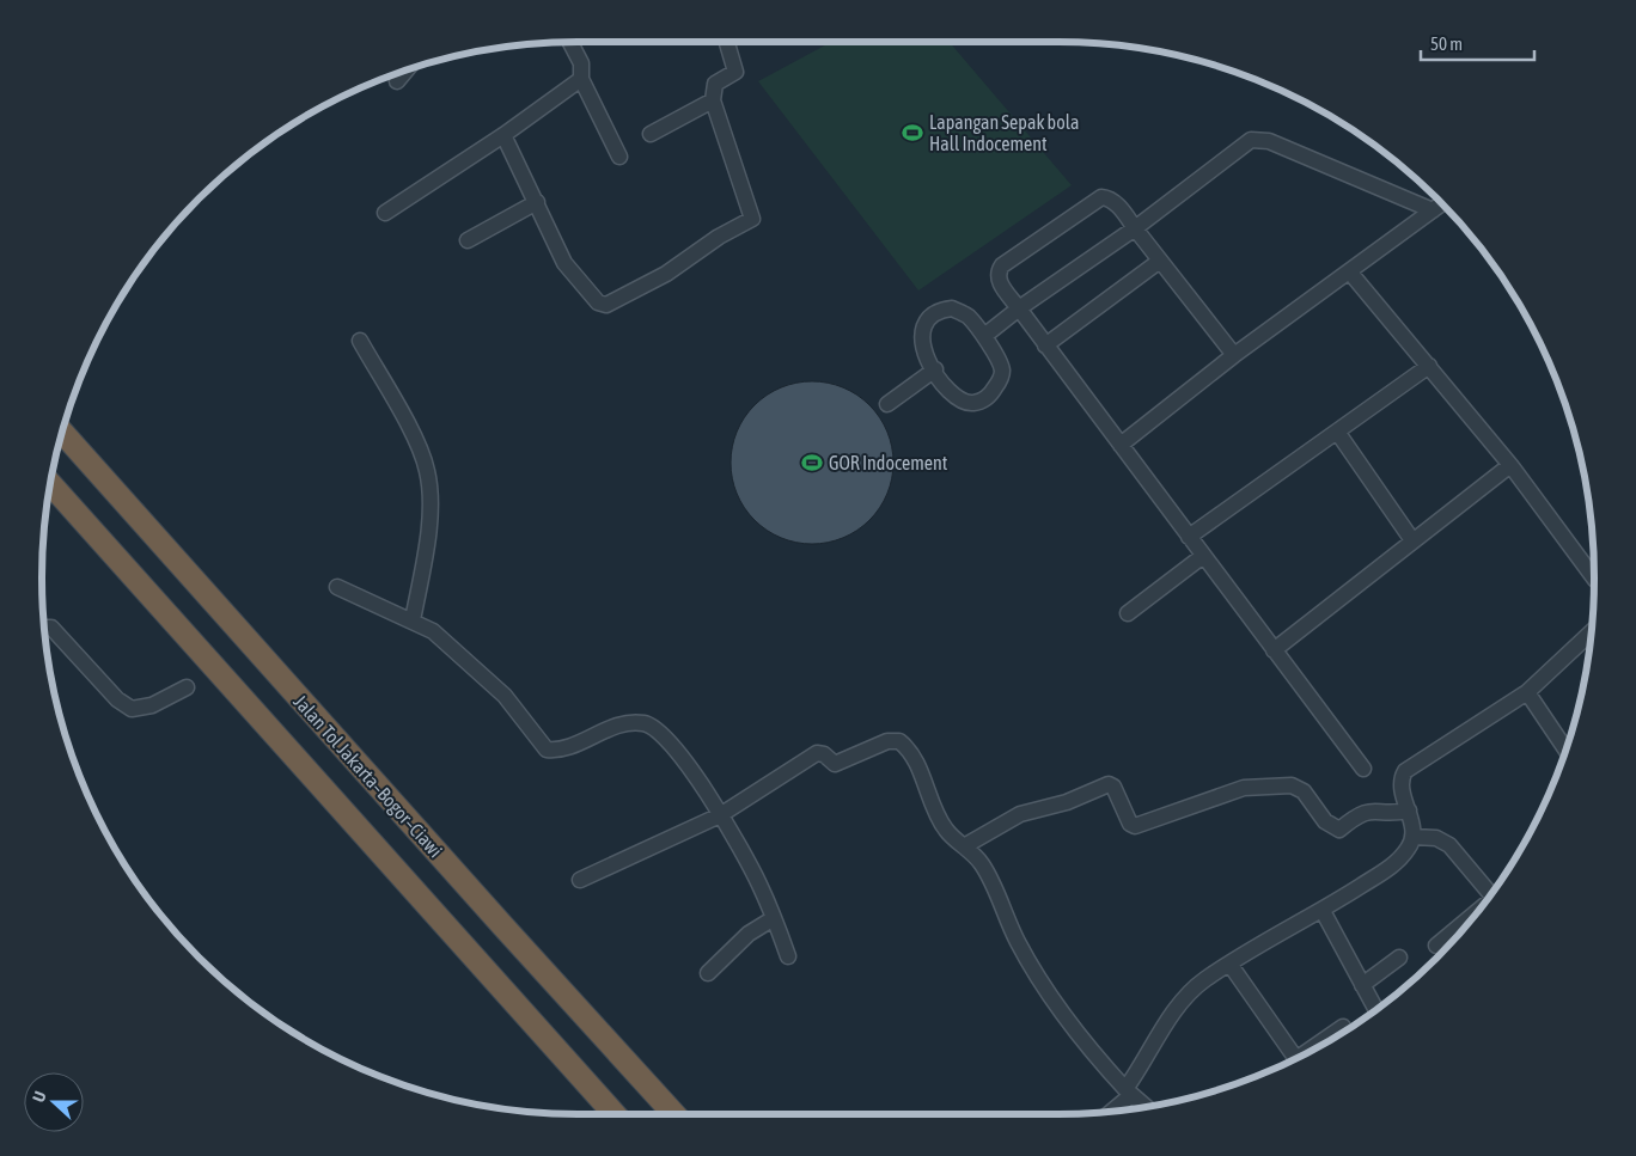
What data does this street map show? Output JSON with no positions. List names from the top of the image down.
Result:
{
  "streets": {
    "highway": ["Jalan Tol Jakarta–Bogor–Ciawi"]
  },
  "places": {
    "sports": ["Lapangan Sepak bola Hall Indocement", "GOR Indocement"]
  },
  "scale_bar": "50 m",
  "north": "left"
}
